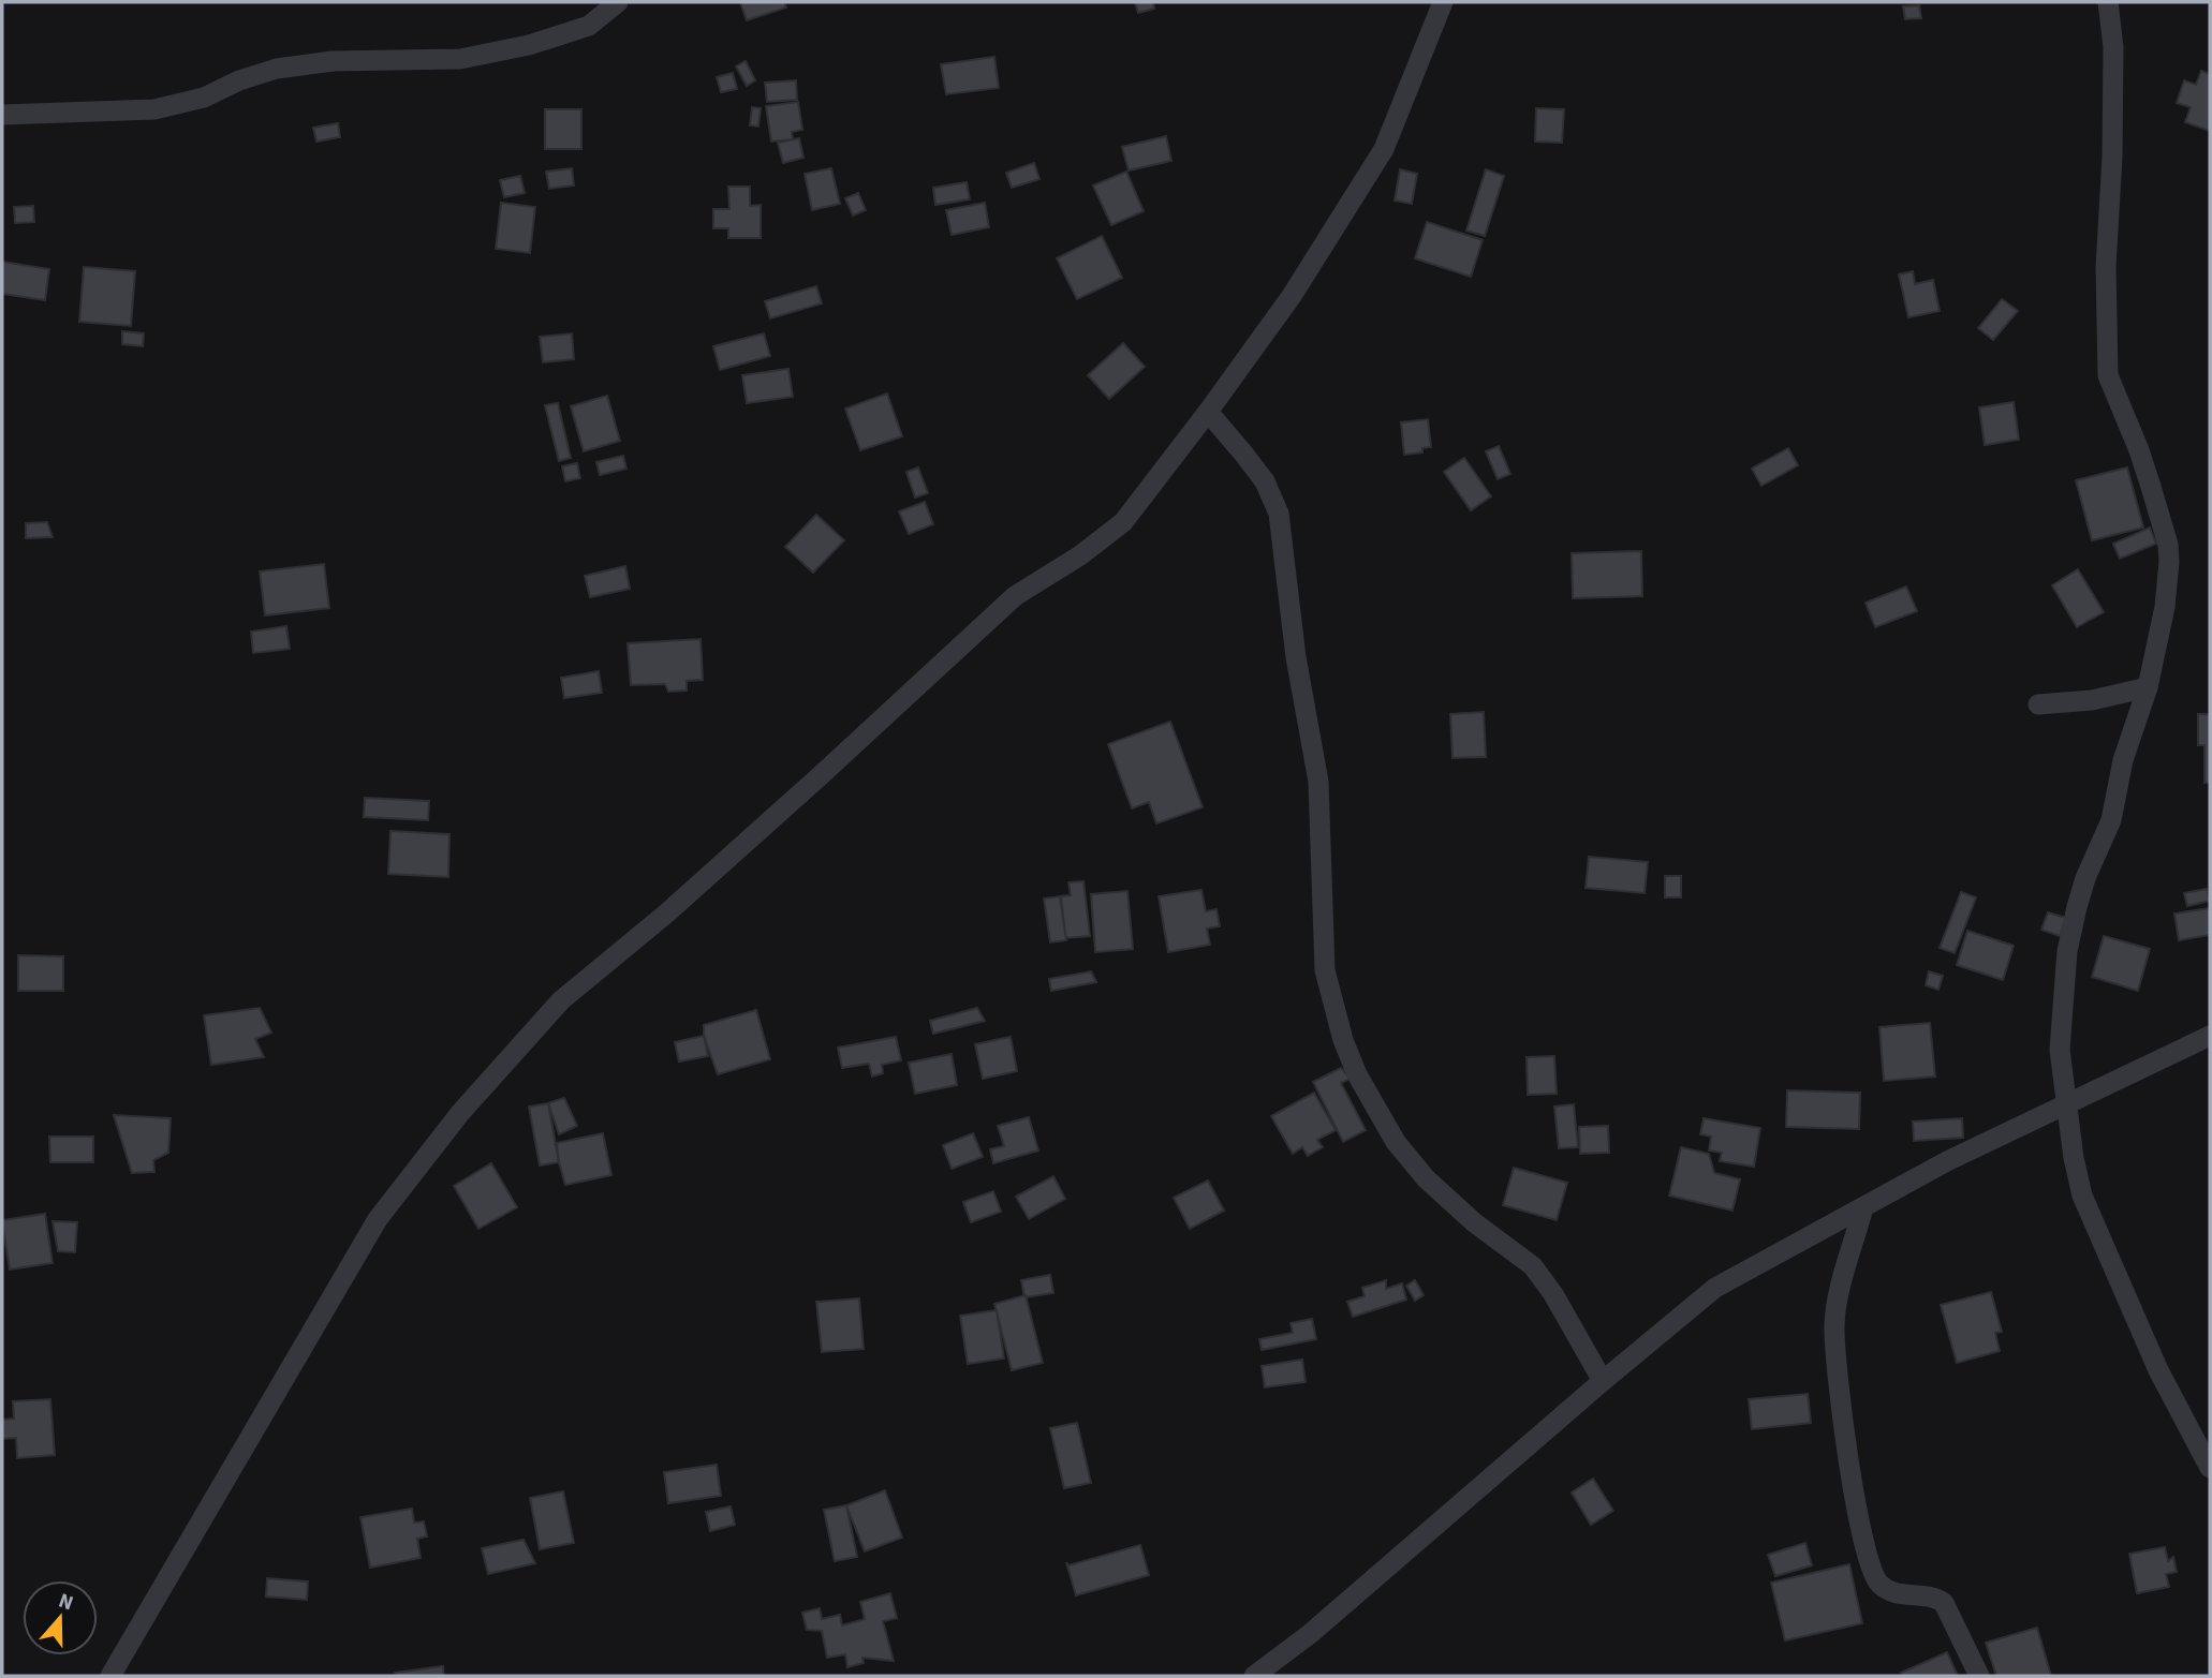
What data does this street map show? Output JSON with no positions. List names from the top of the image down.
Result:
{
  "north": "top"
}
